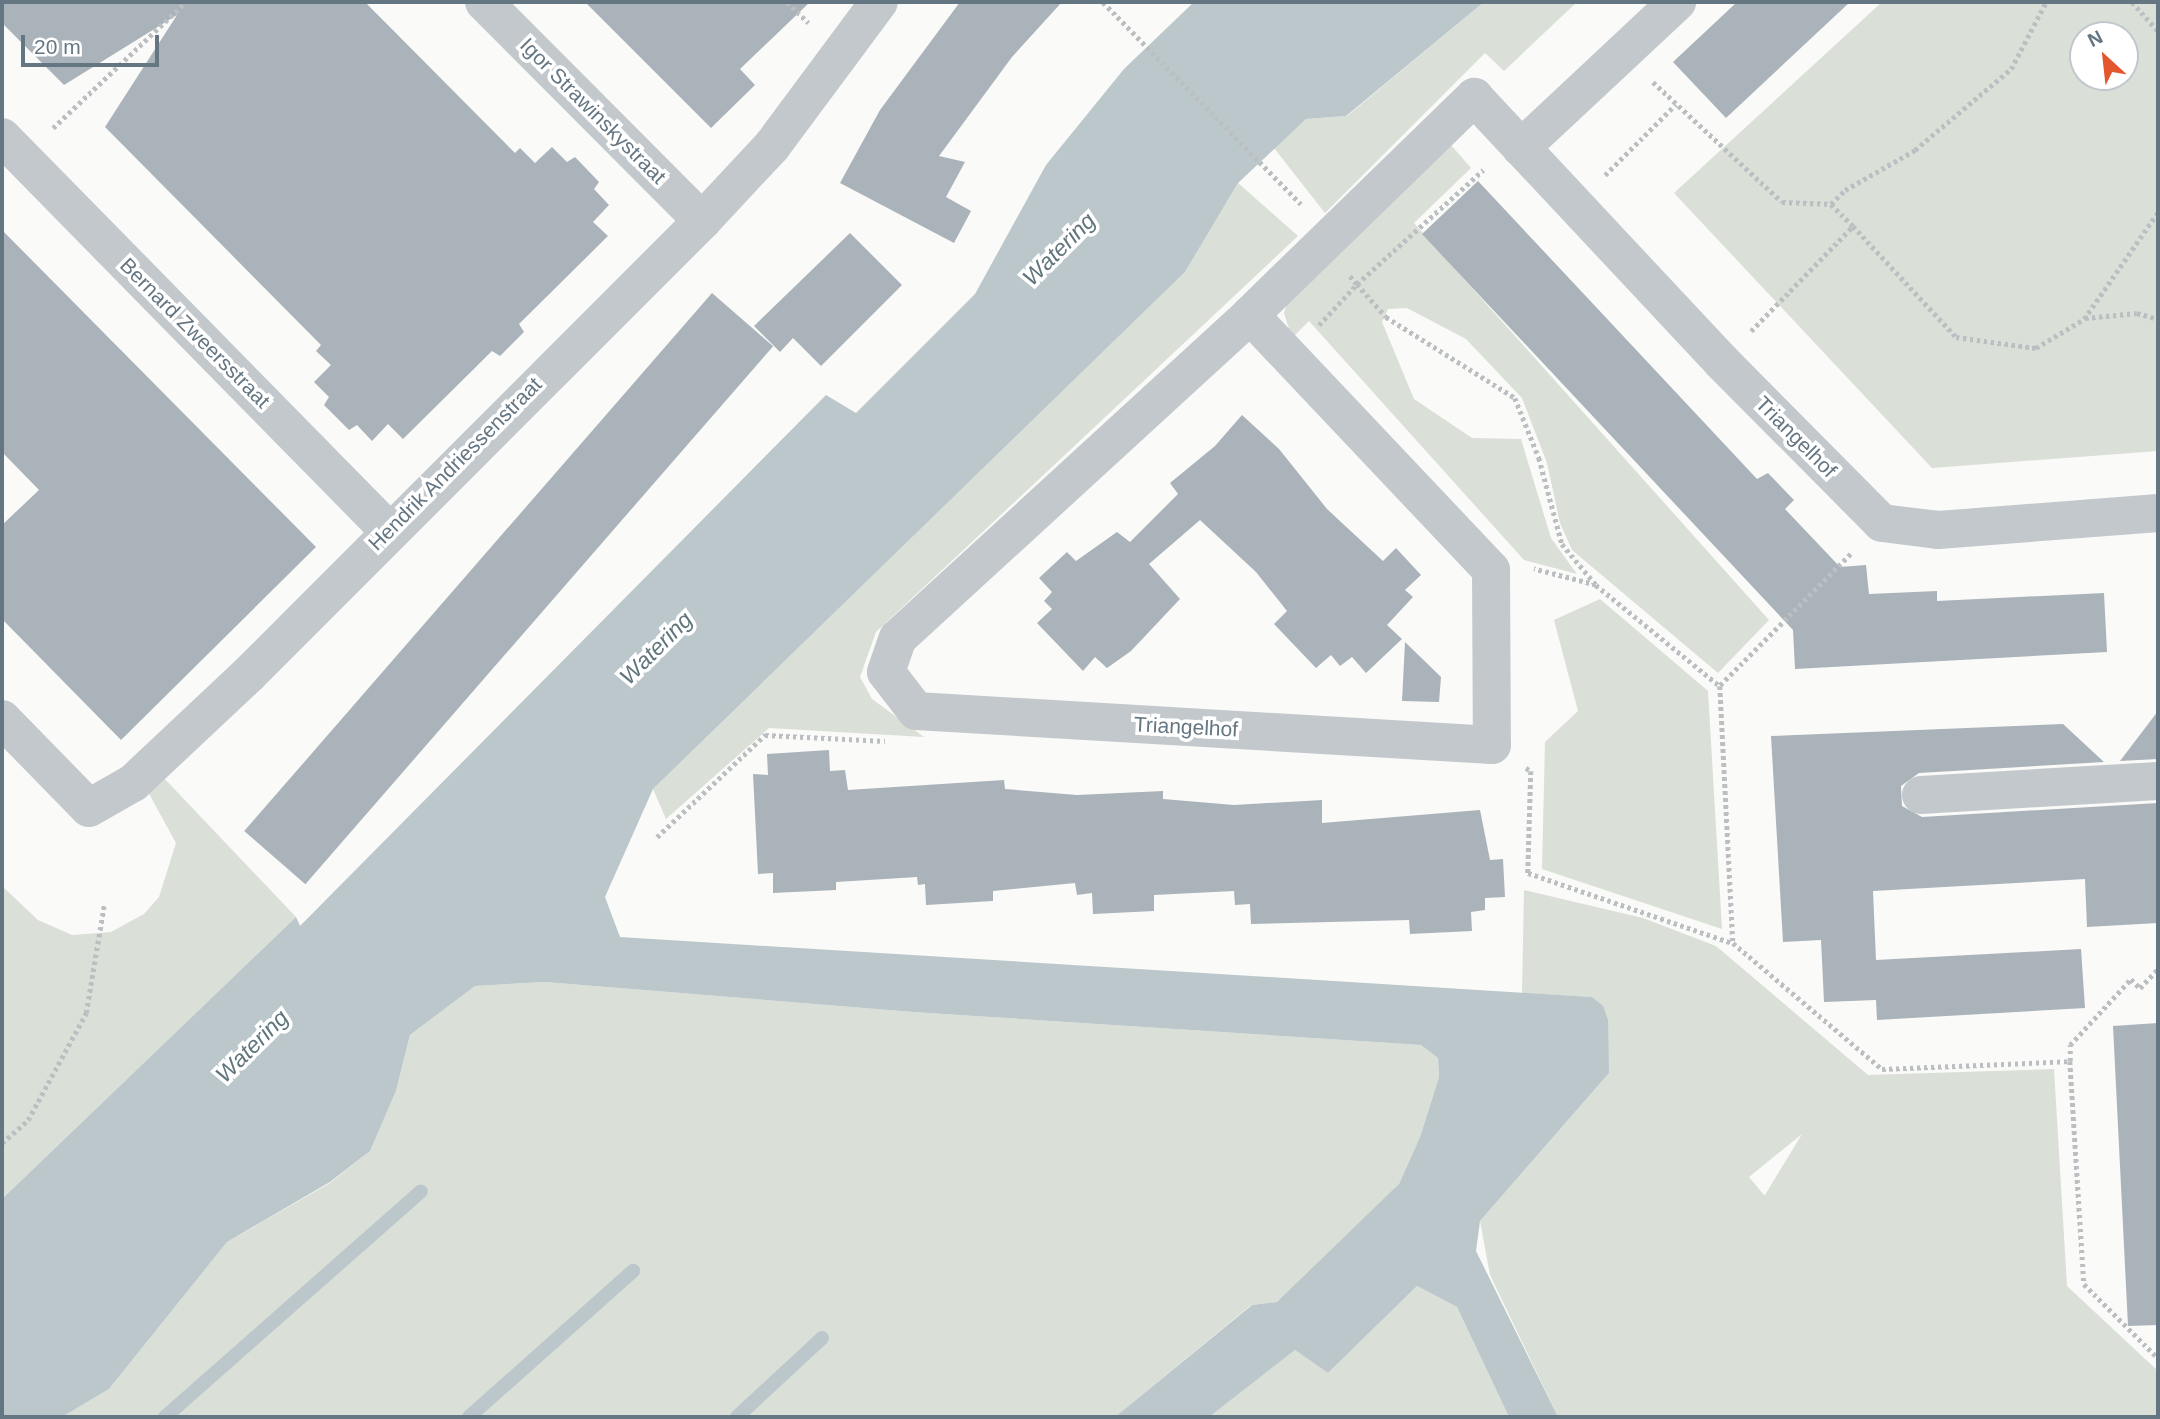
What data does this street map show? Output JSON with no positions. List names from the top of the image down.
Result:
{
  "streets": {
    "street": [
      "Igor Strawinskystraat",
      "Bernard Zweersstraat",
      "Triangelhof",
      "Hendrik Andriessenstraat"
    ]
  },
  "crossings": [
    ["Igor Strawinskystraat", "Hendrik Andriessenstraat"],
    ["Bernard Zweersstraat", "Hendrik Andriessenstraat"]
  ],
  "water": ["Watering"],
  "scale_bar": "20 m",
  "north": "top left"
}
